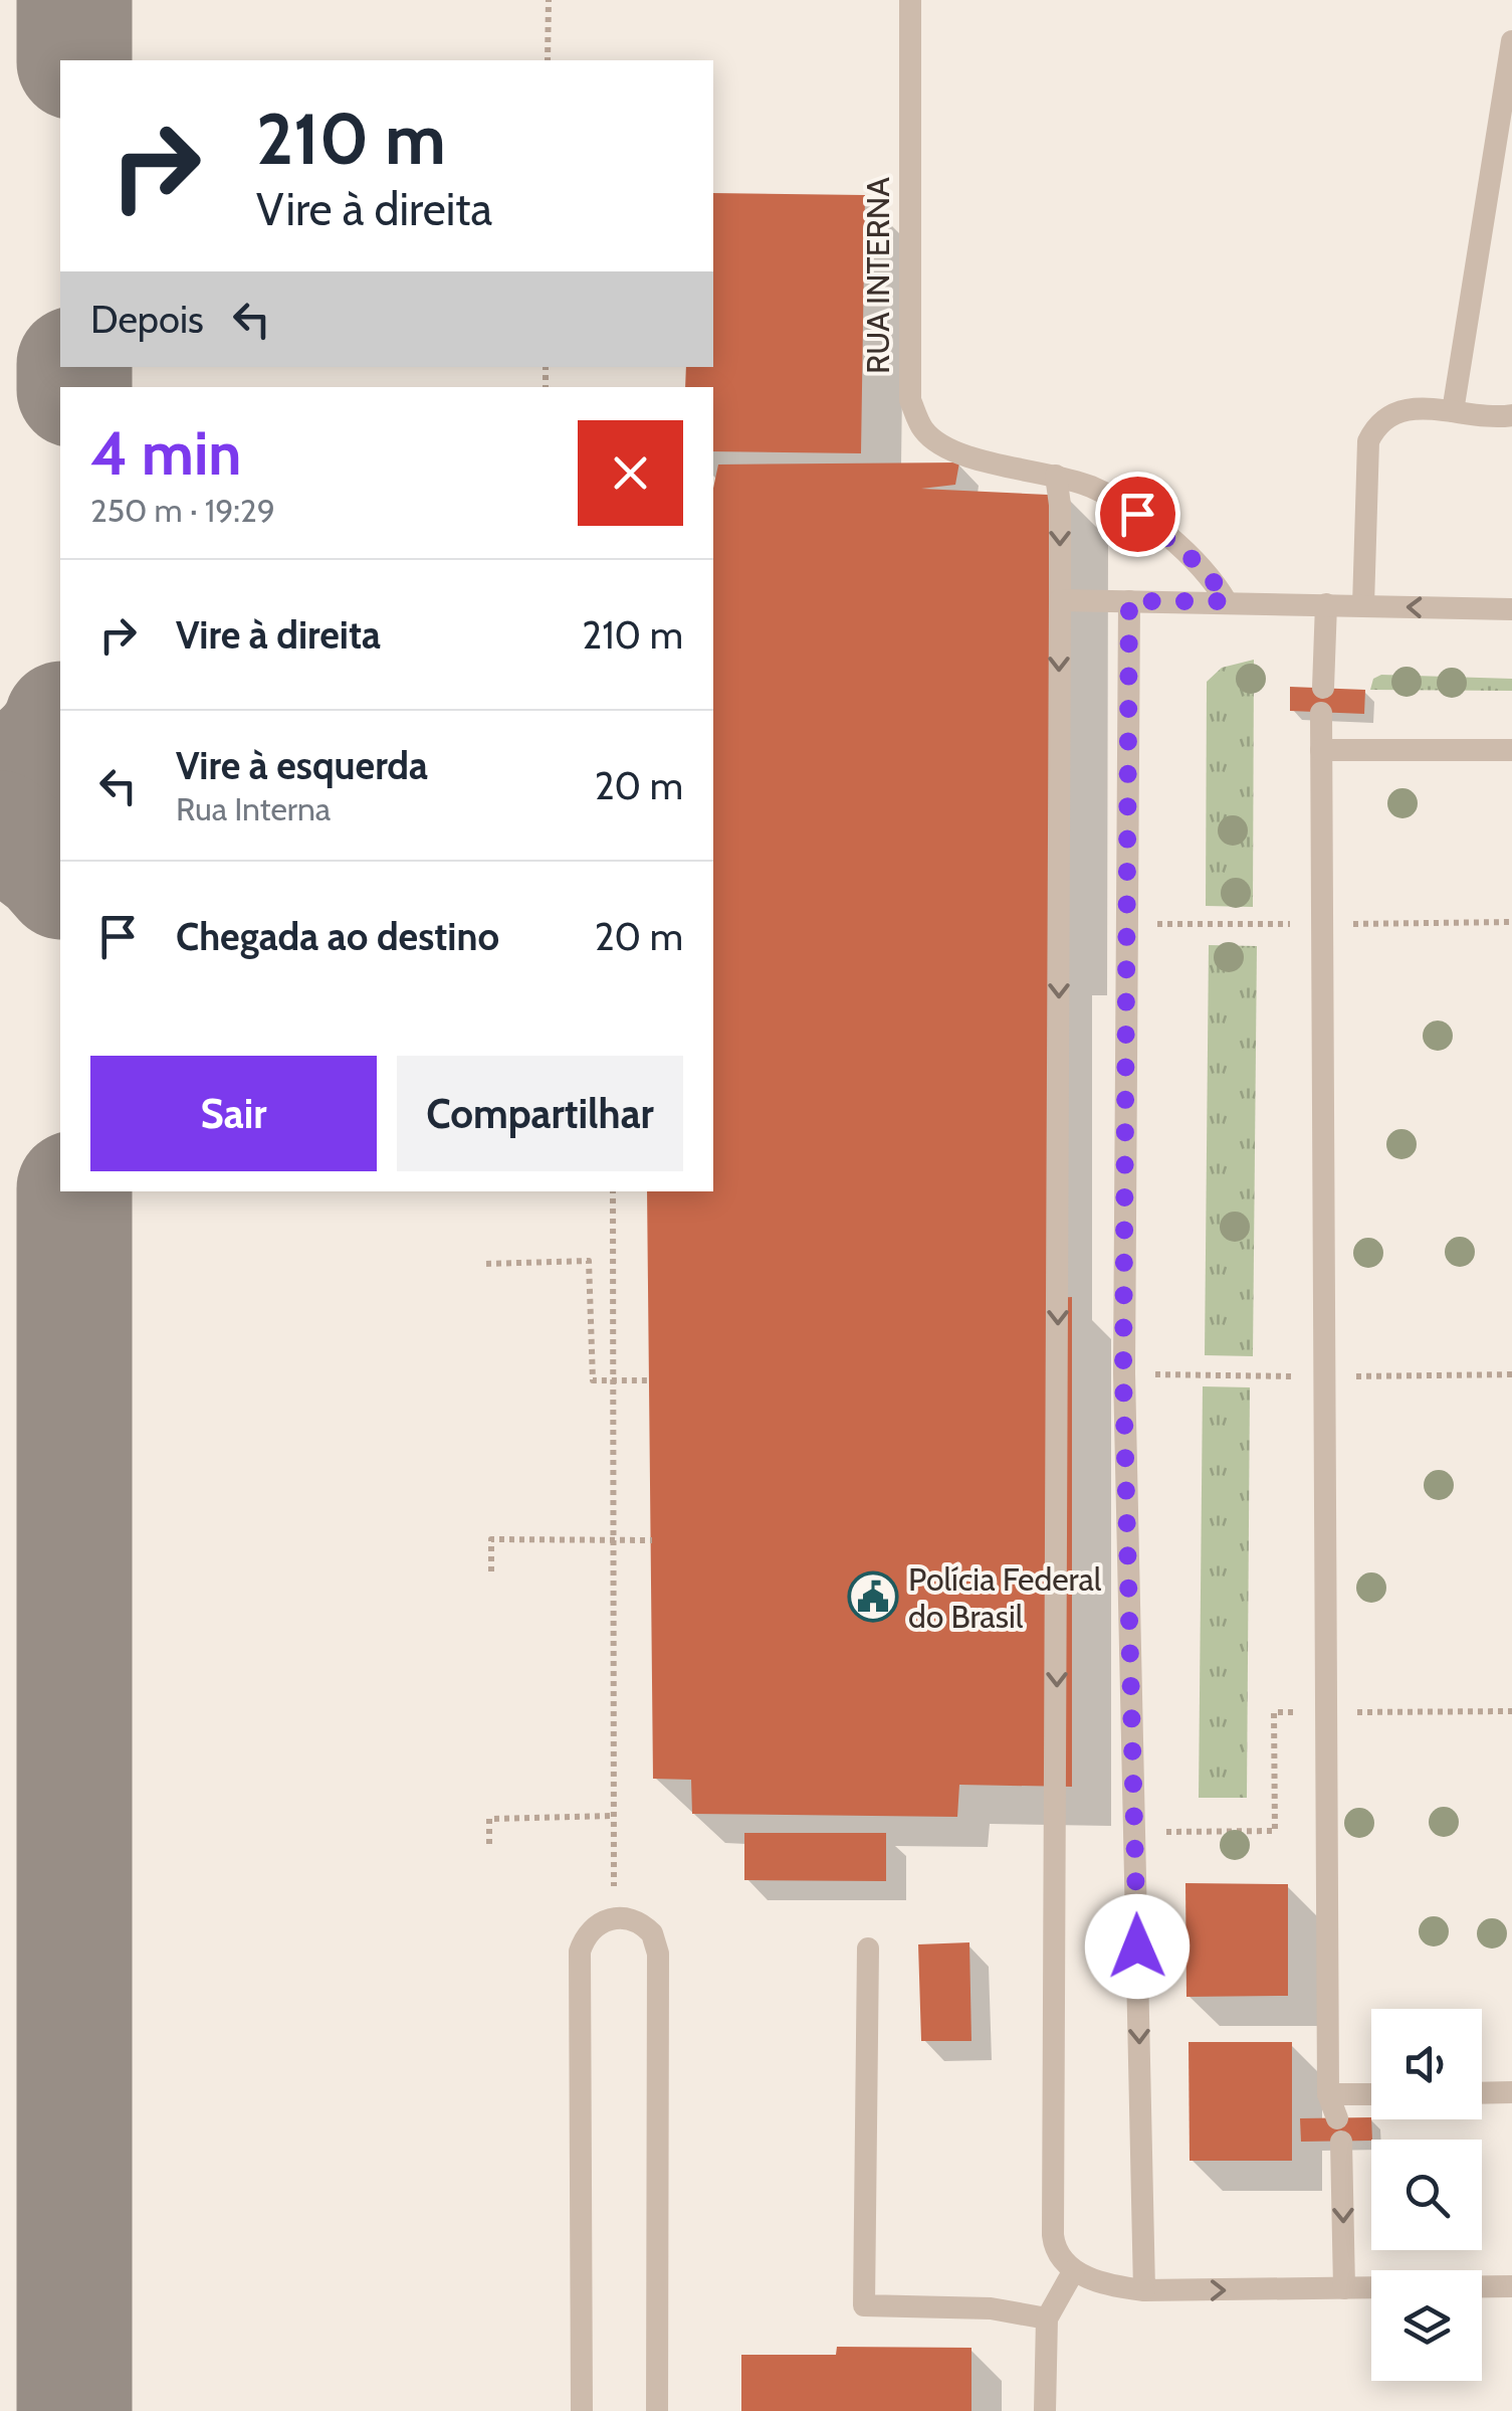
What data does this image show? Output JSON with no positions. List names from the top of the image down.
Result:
{
  "streets": {
    "lane": ["RUA INTERNA"]
  },
  "places": {
    "public building": ["Polícia Federal do Brasil"]
  },
  "page": {
    "turn": ["210 m", "Vire à direita"],
    "then": "Depois",
    "heading": ["4 min", "250 m · 19:29"],
    "list": [
      {
        "name": "Vire à direita",
        "value": "210 m"
      },
      {
        "name": "Vire à esquerda",
        "note": "Rua Interna",
        "value": "20 m"
      },
      {
        "name": "Chegada ao destino",
        "value": "20 m"
      }
    ],
    "buttons": ["Sair", "Compartilhar"]
  }
}
